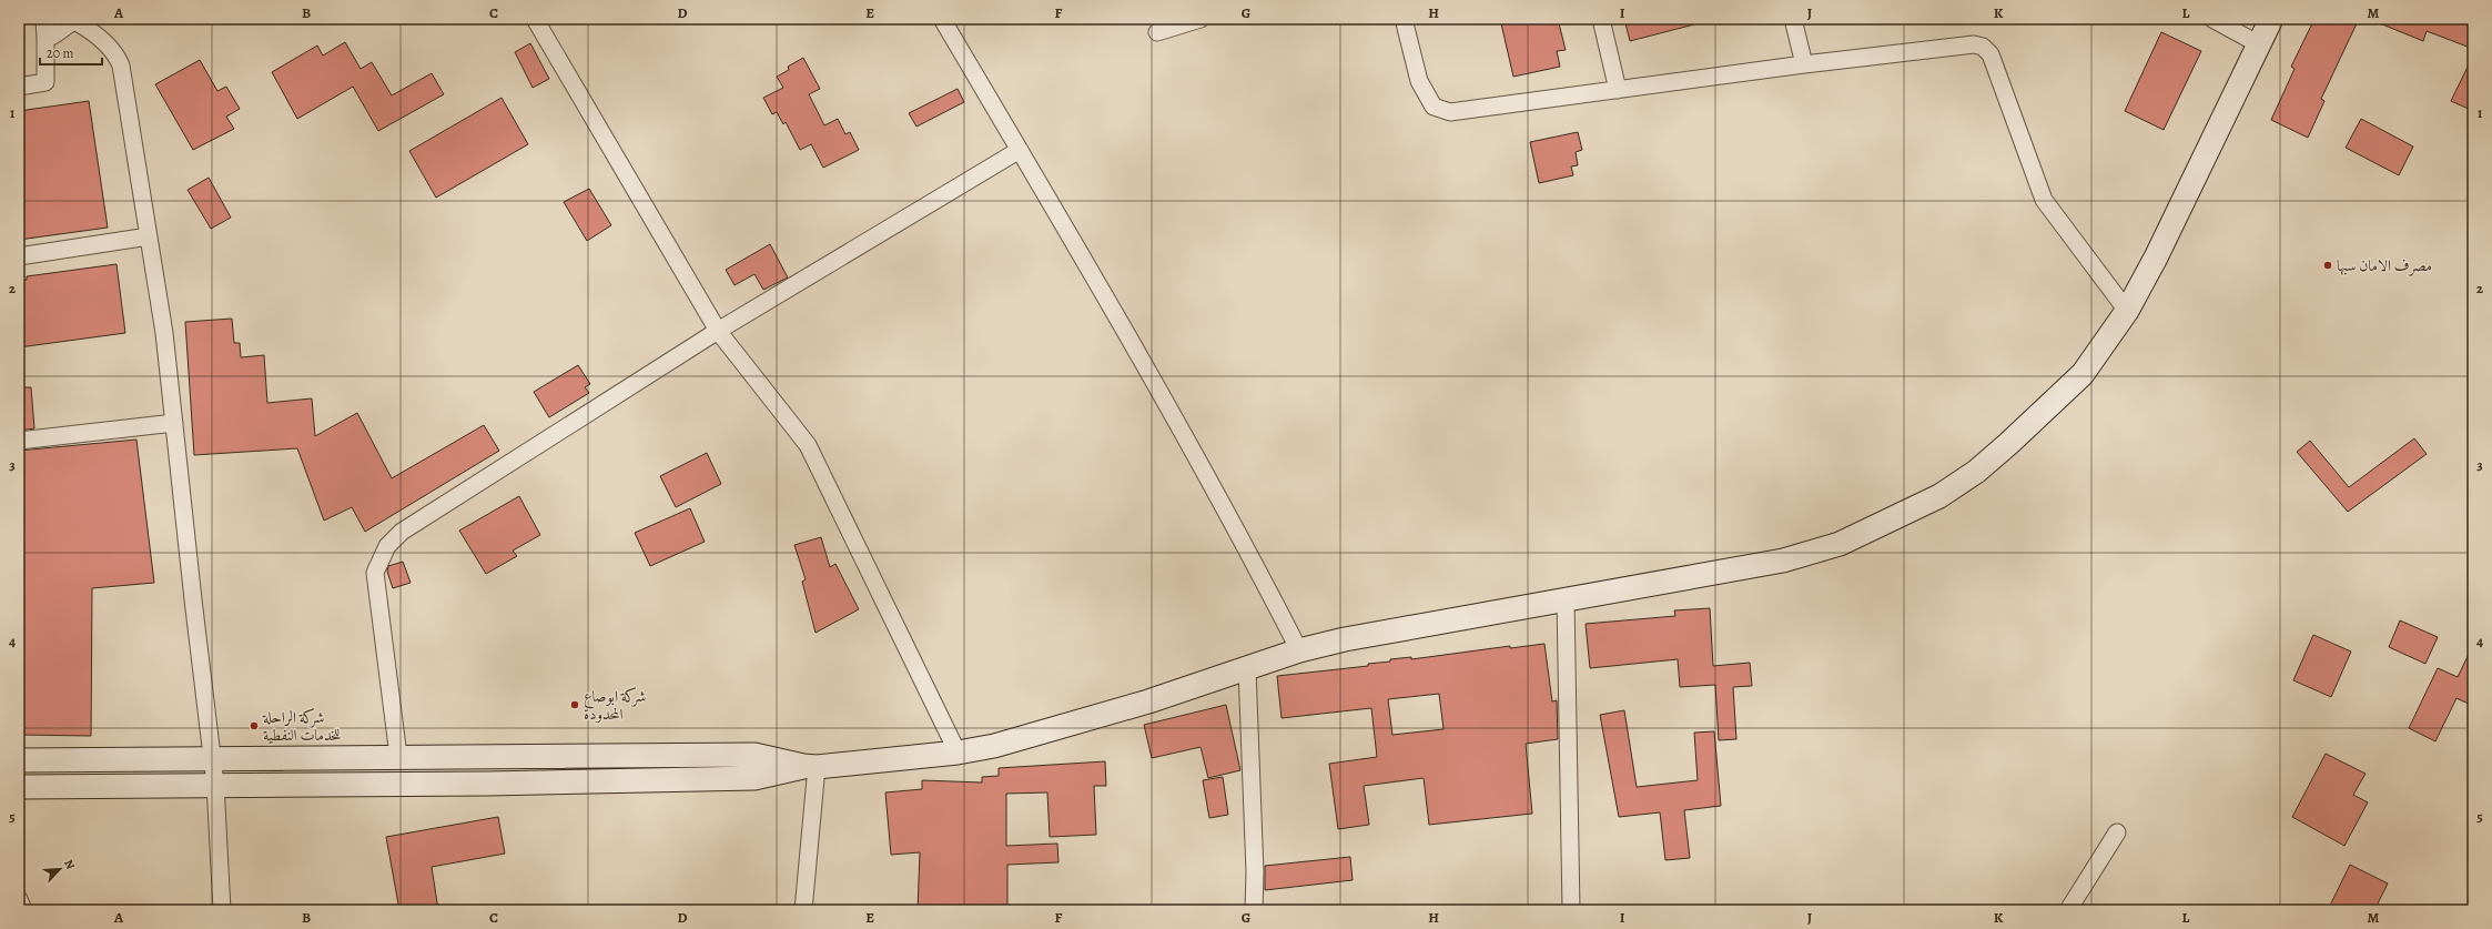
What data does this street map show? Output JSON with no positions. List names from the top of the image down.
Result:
{
  "places": ["مصرف الامان سبها", "شركة ابوصاع المحدودة", "شركة الراحلة للخدمات النفطية"],
  "scale_bar": "20 m",
  "north": "top right",
  "grid": {
    "columns": [
      "A",
      "B",
      "C",
      "D",
      "E",
      "F",
      "G",
      "H",
      "I",
      "J",
      "K",
      "L",
      "M"
    ],
    "rows": [
      "1",
      "2",
      "3",
      "4",
      "5"
    ]
  }
}
